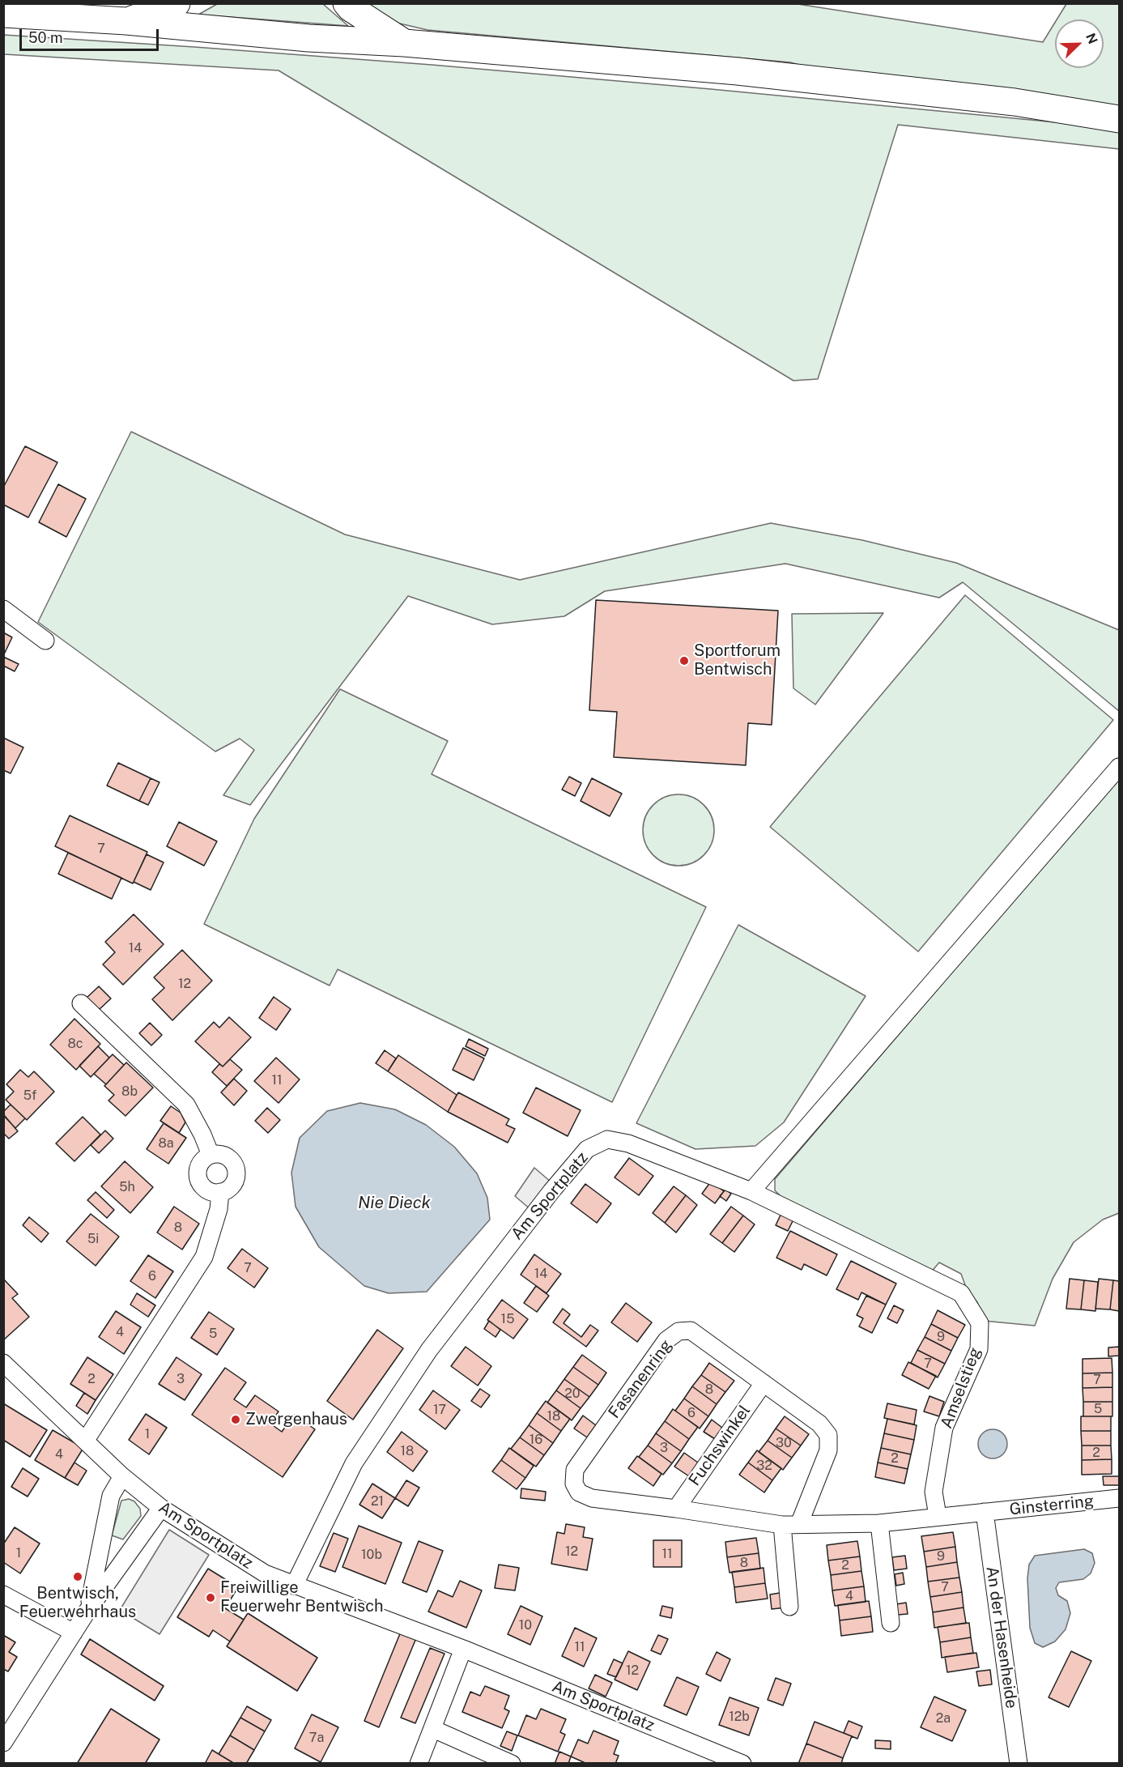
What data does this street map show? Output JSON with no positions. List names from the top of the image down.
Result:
{
  "streets": {
    "street": [
      "Am Sportplatz",
      "Fasanenring",
      "Amselstieg",
      "Fuchswinkel",
      "Ginsterring",
      "An der Hasenheide"
    ]
  },
  "crossings": [
    ["Am Sportplatz", "Amselstieg"],
    ["Fasanenring", "Amselstieg"],
    ["Fasanenring", "Fuchswinkel"],
    ["Fasanenring", "Ginsterring"],
    ["Fasanenring", "An der Hasenheide"],
    ["Ginsterring", "An der Hasenheide"]
  ],
  "water": ["Nie Dieck"],
  "places": [
    "Sportforum Bentwisch",
    "Zwergenhaus",
    "Bentwisch, Feuerwehrhaus",
    "Freiwillige Feuerwehr Bentwisch"
  ],
  "house_numbers": [
    "7",
    "14",
    "12",
    "8c",
    "11",
    "8b",
    "5f",
    "8a",
    "5h",
    "8",
    "5i",
    "7",
    "14",
    "6",
    "15",
    "4",
    "5",
    "9",
    "7",
    "2",
    "3",
    "7",
    "8",
    "20",
    "5",
    "17",
    "6",
    "18",
    "1",
    "16",
    "30",
    "3",
    "18",
    "2",
    "4",
    "2",
    "32",
    "21",
    "12",
    "1",
    "11",
    "10b",
    "9",
    "8",
    "2",
    "7",
    "4",
    "10",
    "11",
    "12",
    "12b",
    "2a",
    "7a"
  ],
  "scale_bar": "50 m",
  "north": "top right"
}
